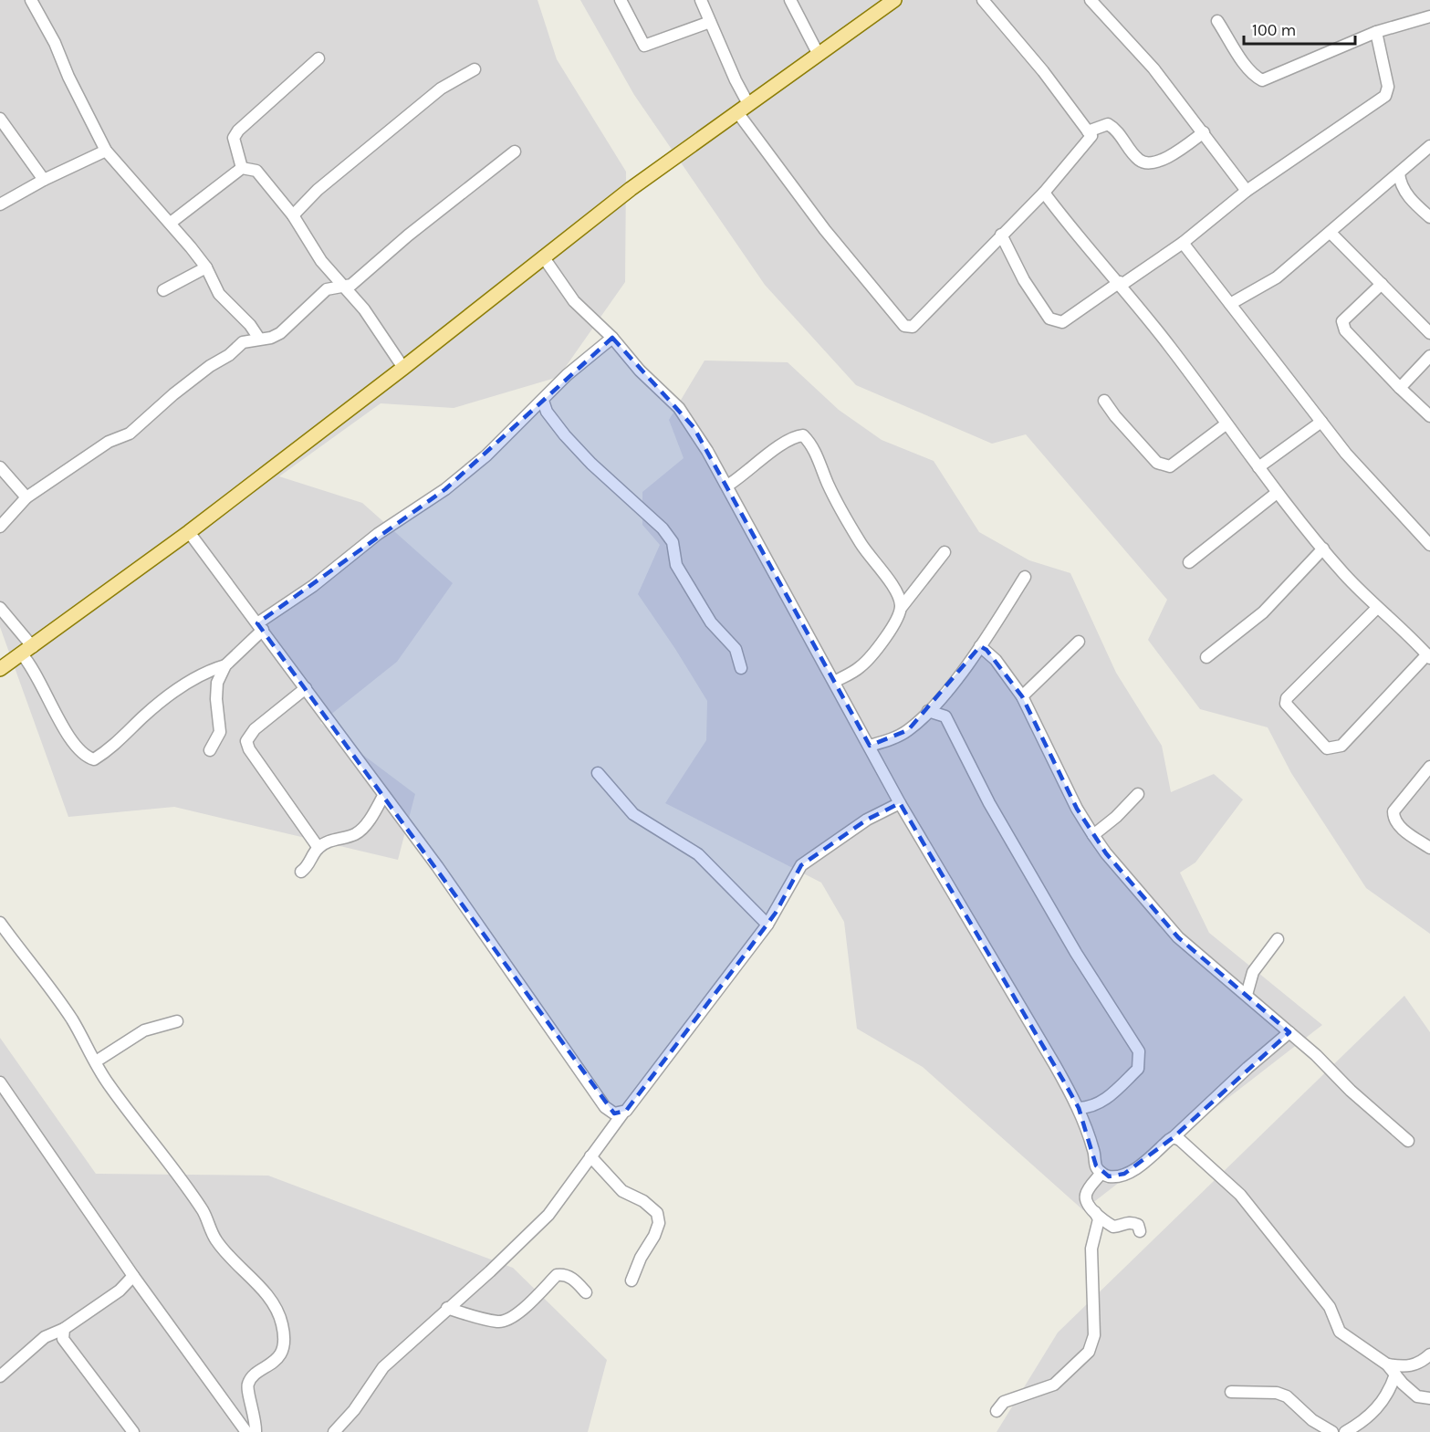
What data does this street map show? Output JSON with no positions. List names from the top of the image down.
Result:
{
  "scale_bar": "100 m"
}
